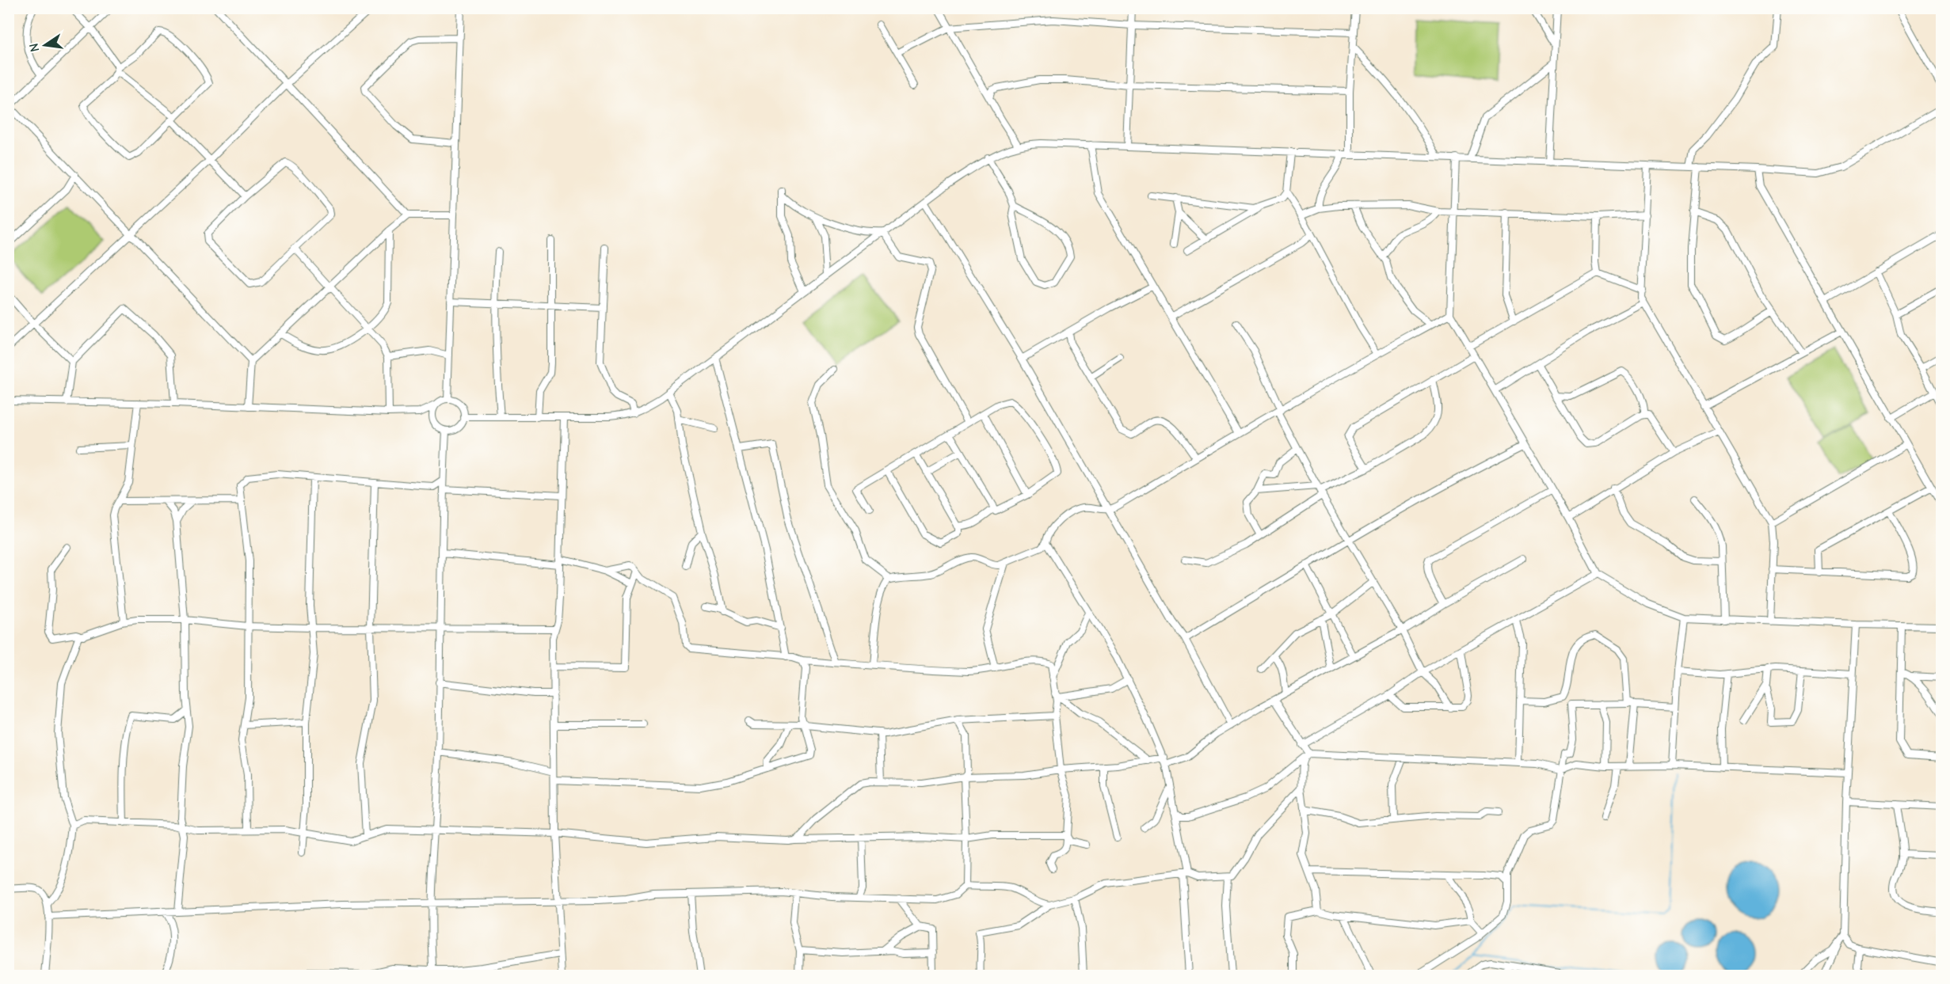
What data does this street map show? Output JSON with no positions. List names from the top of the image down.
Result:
{
  "north": "left"
}
